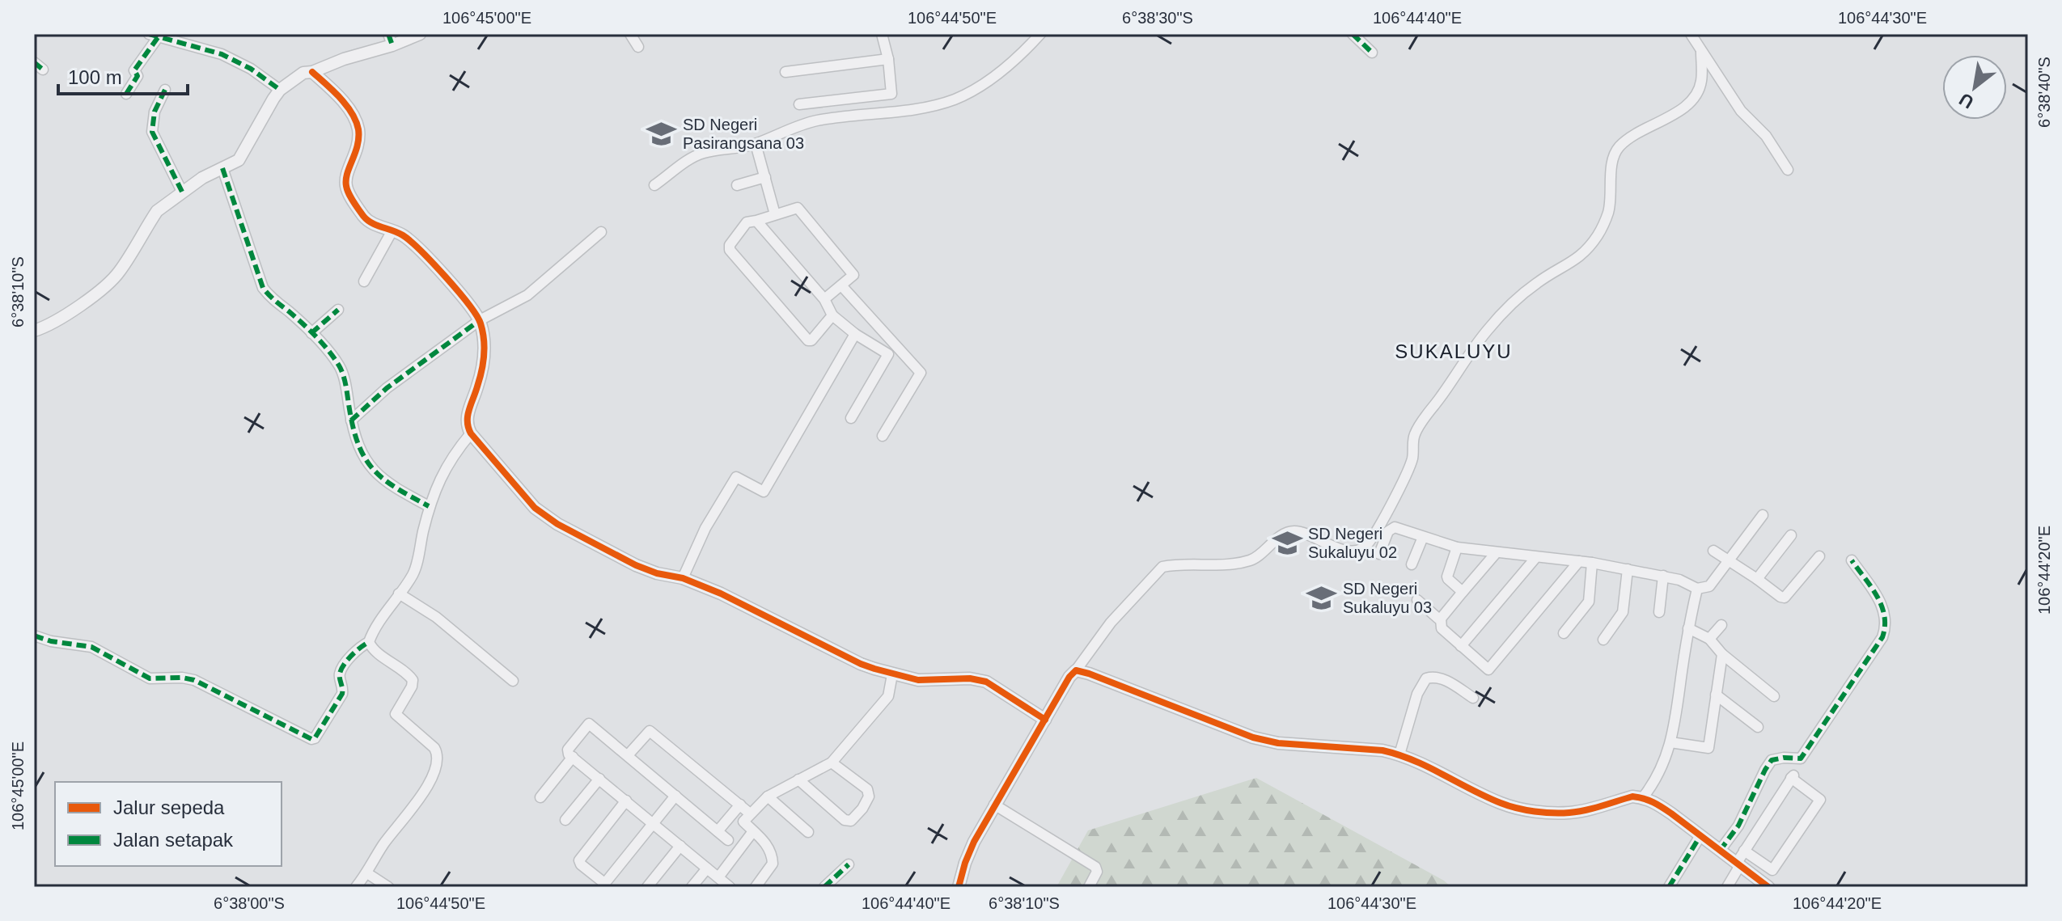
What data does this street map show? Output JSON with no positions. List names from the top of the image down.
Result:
{
  "districts": ["SUKALUYU"],
  "places": {
    "school or university": ["SD Negeri Pasirangsana 03", "SD Negeri Sukaluyu 02", "SD Negeri Sukaluyu 03"]
  },
  "legend": ["Jalur sepeda", "Jalan setapak"],
  "scale_bar": "100 m",
  "north": "bottom left",
  "coordinates": [
    "106°45'00\"E",
    "106°44'50\"E",
    "6°38'30\"S",
    "106°44'40\"E",
    "106°44'30\"E",
    "6°38'40\"S",
    "6°38'10\"S",
    "106°44'20\"E",
    "6°38'00\"S"
  ]
}
